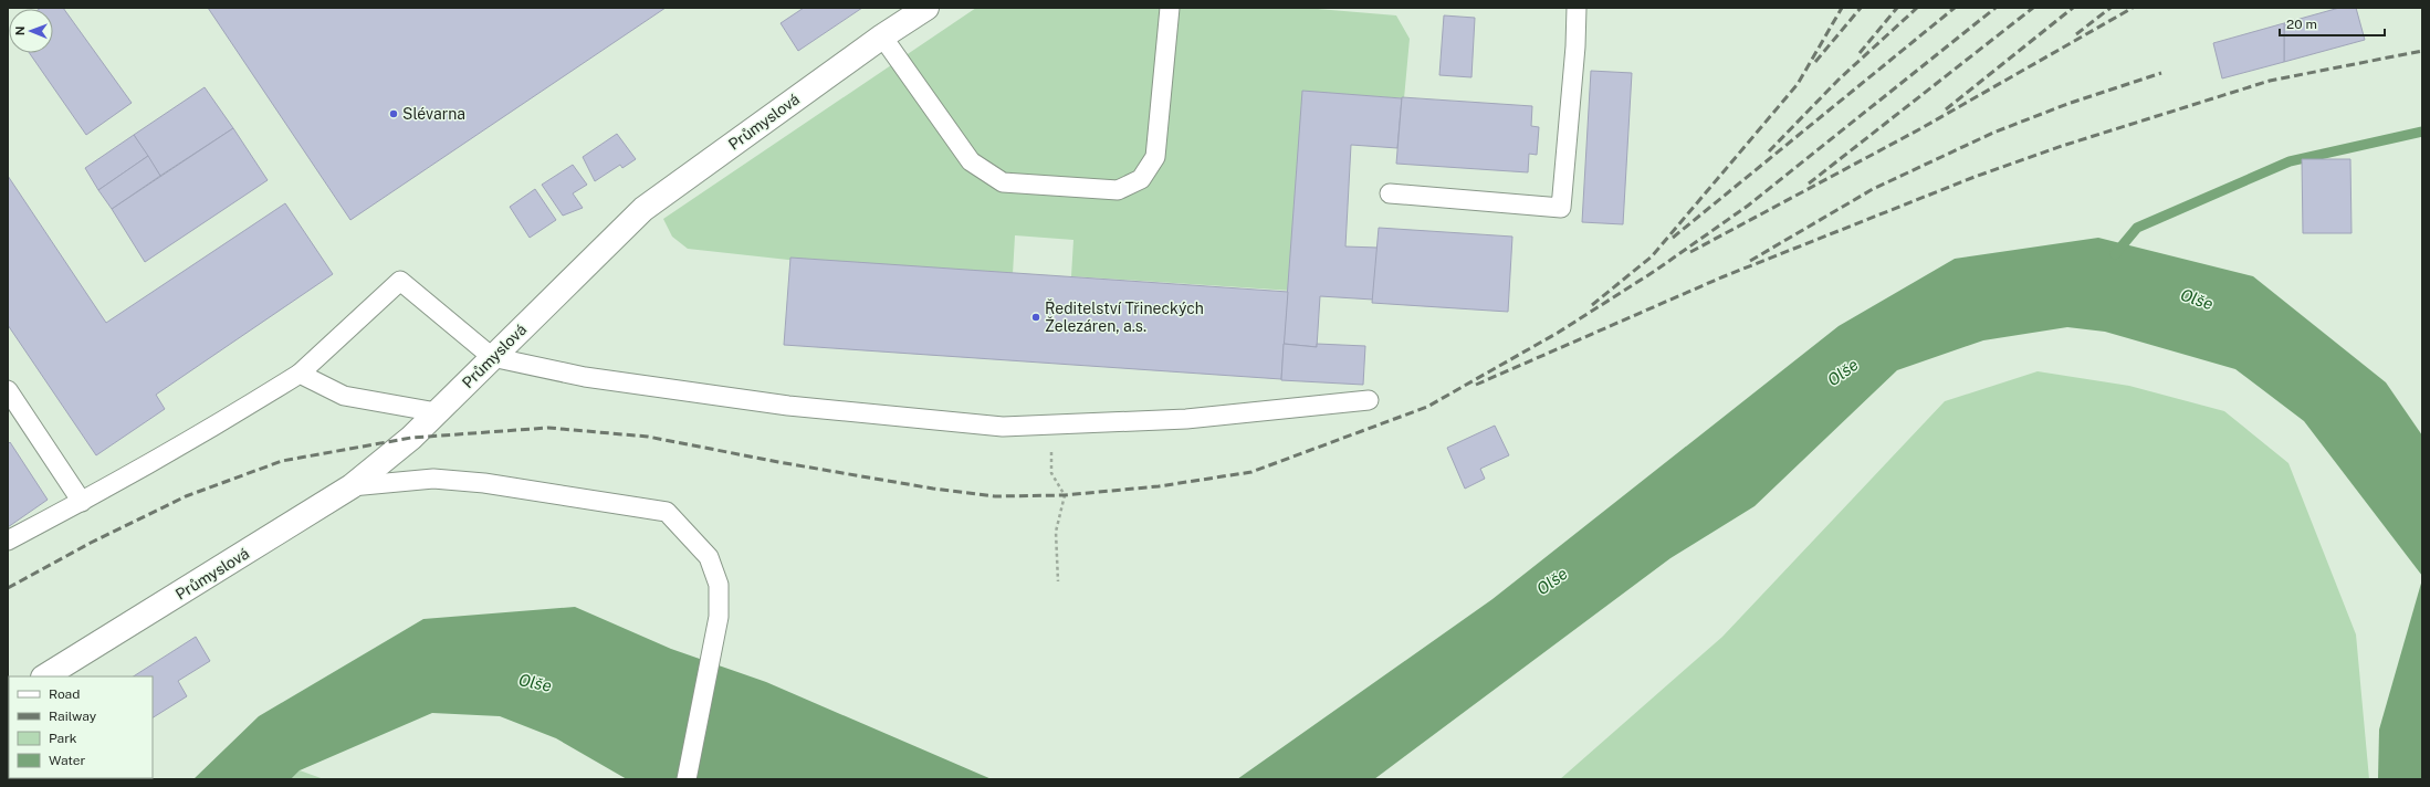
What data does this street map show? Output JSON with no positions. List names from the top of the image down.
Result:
{
  "streets": {
    "street": ["Průmyslová"]
  },
  "water": ["Olše"],
  "places": ["Slévarna", "Ředitelství Třineckých Železáren, a.s."],
  "legend": [
    "Road",
    "Railway",
    "Park",
    "Water"
  ],
  "scale_bar": "20 m",
  "north": "left"
}
